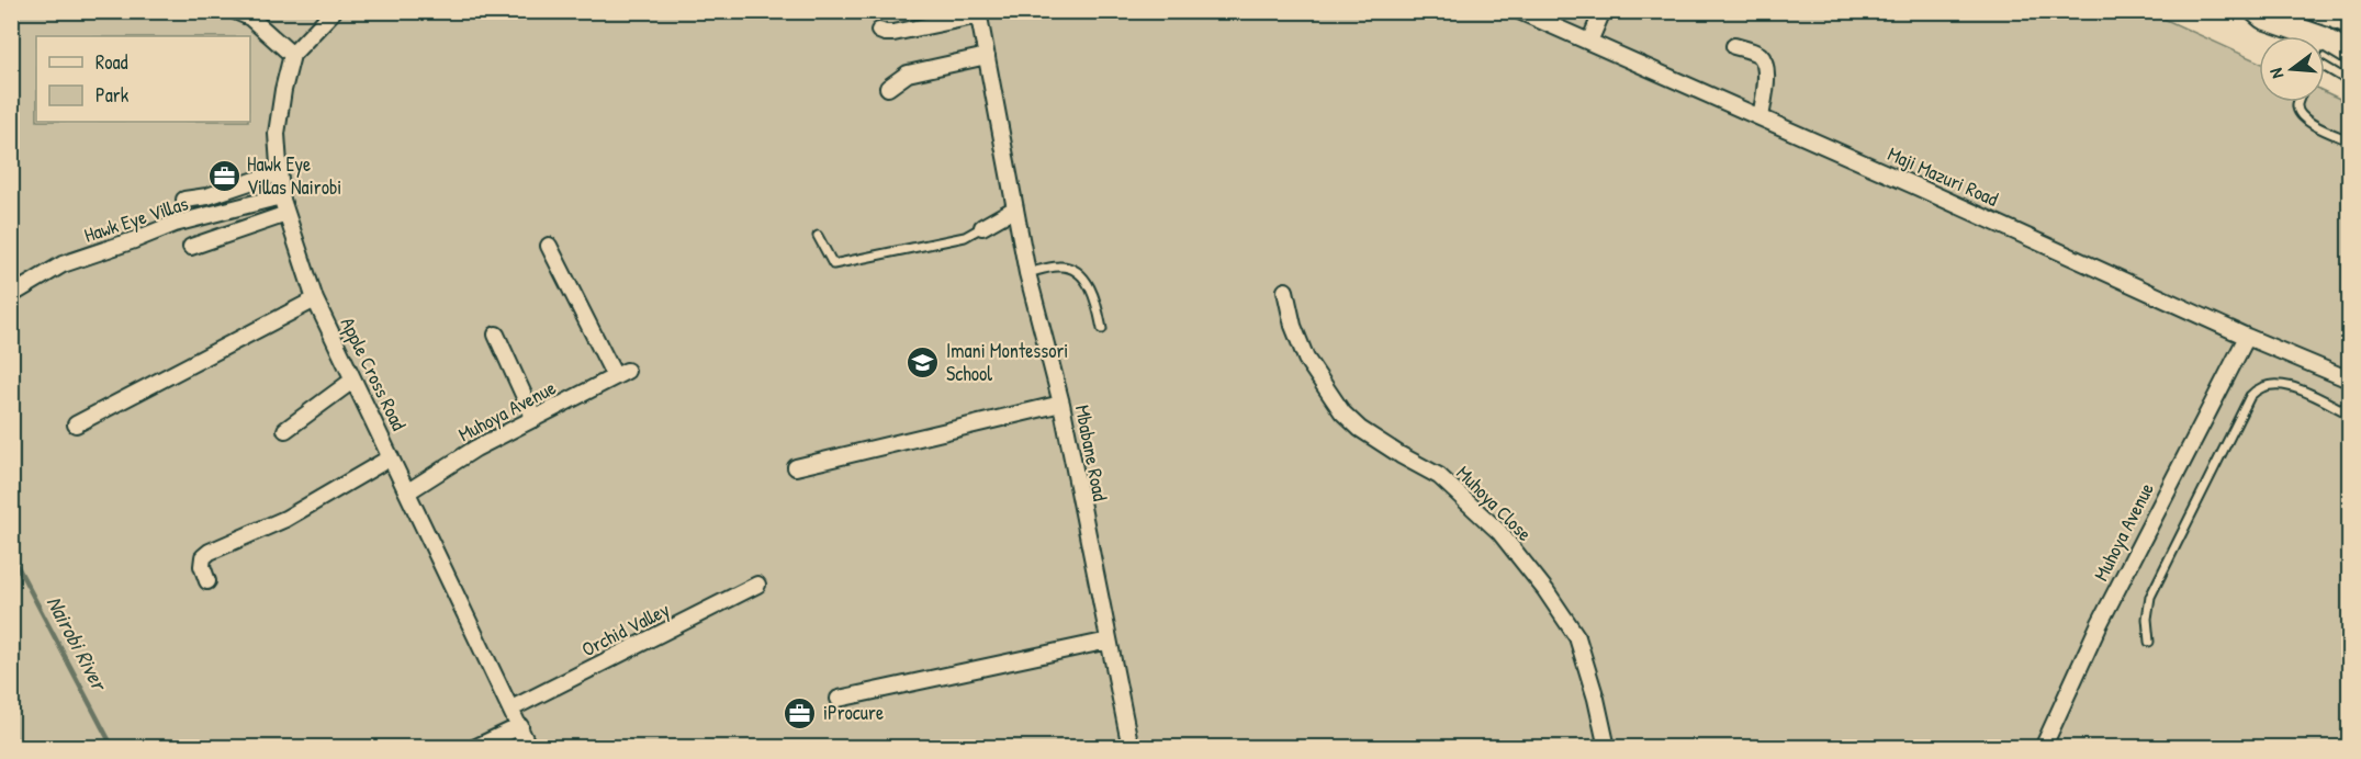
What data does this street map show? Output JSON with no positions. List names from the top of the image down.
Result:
{
  "streets": {
    "street": [
      "Maji Mazuri Road",
      "Hawk Eye Villas",
      "Apple Cross Road",
      "Muhoya Avenue",
      "Mbabane Road",
      "Muhoya Close",
      "Orchid Valley"
    ]
  },
  "crossings": [
    ["Maji Mazuri Road", "Muhoya Avenue"],
    ["Hawk Eye Villas", "Apple Cross Road"],
    ["Apple Cross Road", "Muhoya Avenue"],
    ["Apple Cross Road", "Orchid Valley"]
  ],
  "water": ["Nairobi River"],
  "places": {
    "office": ["Hawk Eye Villas Nairobi", "iProcure"],
    "school or university": ["Imani Montessori School"]
  },
  "legend": ["Road", "Park"],
  "north": "left"
}
